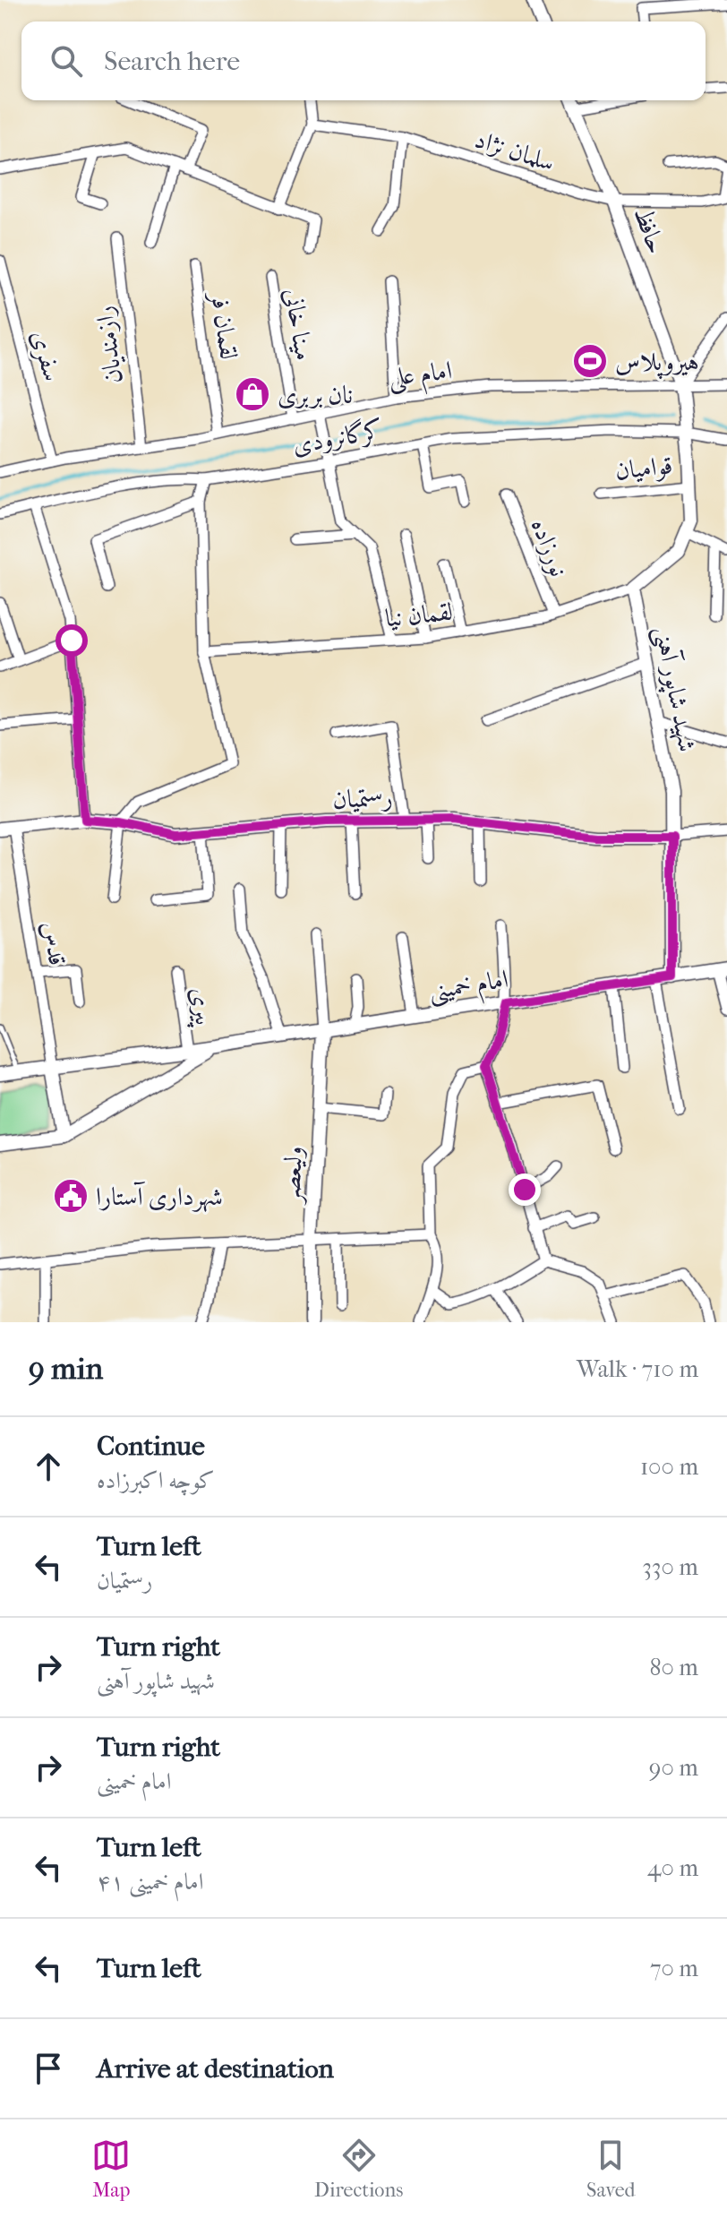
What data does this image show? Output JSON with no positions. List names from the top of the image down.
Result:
{
  "streets": {
    "street": [
      "سلمان نژاد",
      "حافظ",
      "مینا خانی",
      "لقمان فر",
      "رازمندیان",
      "سفری",
      "امام علی",
      "کرگانرودی",
      "قوامیان",
      "نورزاده",
      "لقمان نیا",
      "شهید شاپور آهنی",
      "رستمیان",
      "قدس",
      "امام خمینی",
      "پیری",
      "ولیعصر"
    ]
  },
  "crossings": [
    ["سلمان نژاد", "حافظ"],
    ["حافظ", "امام علی"],
    ["حافظ", "کرگانرودی"],
    ["مینا خانی", "امام علی"],
    ["لقمان فر", "امام علی"],
    ["رازمندیان", "امام علی"],
    ["سفری", "امام علی"],
    ["نورزاده", "لقمان نیا"],
    ["لقمان نیا", "شهید شاپور آهنی"],
    ["شهید شاپور آهنی", "رستمیان"],
    ["شهید شاپور آهنی", "امام خمینی"],
    ["رستمیان", "قدس"],
    ["قدس", "امام خمینی"],
    ["امام خمینی", "پیری"],
    ["امام خمینی", "ولیعصر"]
  ],
  "places": {
    "sports": ["هیروپلاس"],
    "shop": ["نان بربری"],
    "public building": ["شهرداری آستارا"]
  },
  "page": {
    "search": "Search here",
    "heading": ["9 min", "Walk · 710 m"],
    "list": [
      ["Continue", "کوچه اکبرزاده", "100 m"],
      ["Turn left", "رستمیان", "330 m"],
      ["Turn right", "شهید شاپور آهنی", "80 m"],
      ["Turn right", "امام خمینی", "90 m"],
      ["Turn left", "امام خمینی ۴۱", "40 m"],
      ["Turn left", "70 m"],
      "Arrive at destination"
    ],
    "nav": ["Map", "Directions", "Saved"]
  }
}
